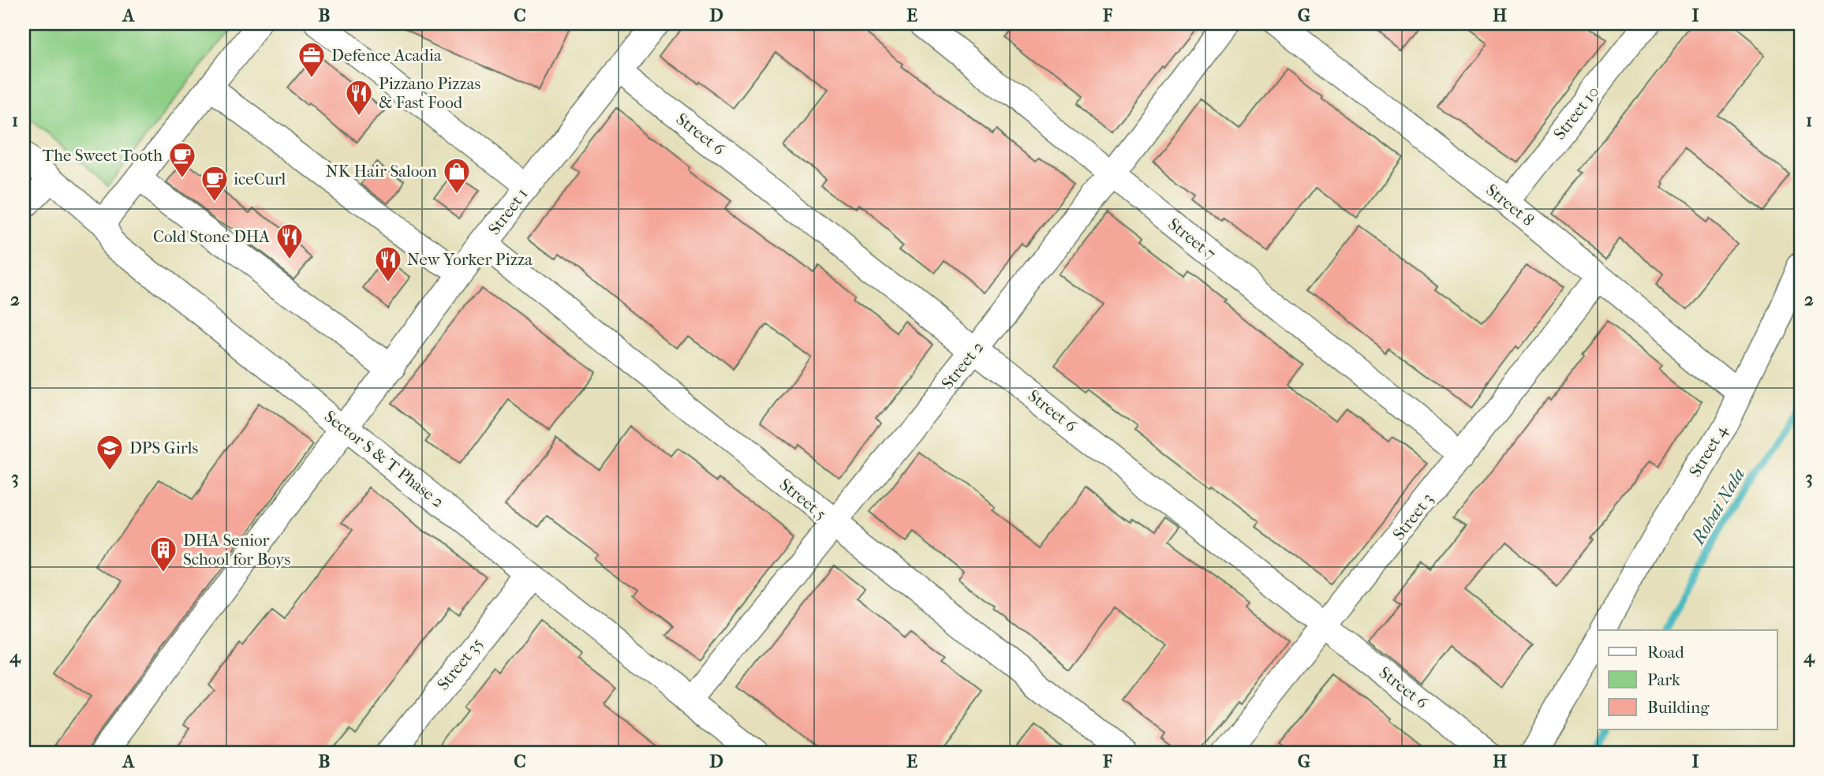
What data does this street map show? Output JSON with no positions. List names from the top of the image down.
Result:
{
  "streets": {
    "street": [
      "Street 10",
      "Street 6",
      "Street 8",
      "Street 1",
      "Street 7",
      "Street 2",
      "Street 4",
      "Sector S & T Phase 2",
      "Street 5",
      "Street 3",
      "Street 35"
    ]
  },
  "crossings": [
    ["Street 10", "Street 8"],
    ["Street 6", "Street 1"],
    ["Street 6", "Street 2"],
    ["Street 6", "Street 3"],
    ["Street 8", "Street 4"],
    ["Street 8", "Street 3"],
    ["Street 1", "Sector S & T Phase 2"],
    ["Street 1", "Street 5"],
    ["Street 7", "Street 2"],
    ["Street 7", "Street 3"],
    ["Street 2", "Sector S & T Phase 2"],
    ["Street 2", "Street 5"],
    ["Sector S & T Phase 2", "Street 35"]
  ],
  "water": ["Rohai Nala"],
  "places": {
    "office": ["Defence Acadia"],
    "restaurant": ["Pizzano Pizzas & Fast Food", "Cold Stone DHA", "New Yorker Pizza"],
    "cafe": ["The Sweet Tooth", "iceCurl"],
    "shop": ["NK Hair Saloon"],
    "school or university": ["DPS Girls"],
    "building": ["DHA Senior School for Boys"]
  },
  "legend": ["Road", "Park", "Building"],
  "grid": {
    "columns": [
      "A",
      "B",
      "C",
      "D",
      "E",
      "F",
      "G",
      "H",
      "I"
    ],
    "rows": [
      "1",
      "2",
      "3",
      "4"
    ]
  }
}
